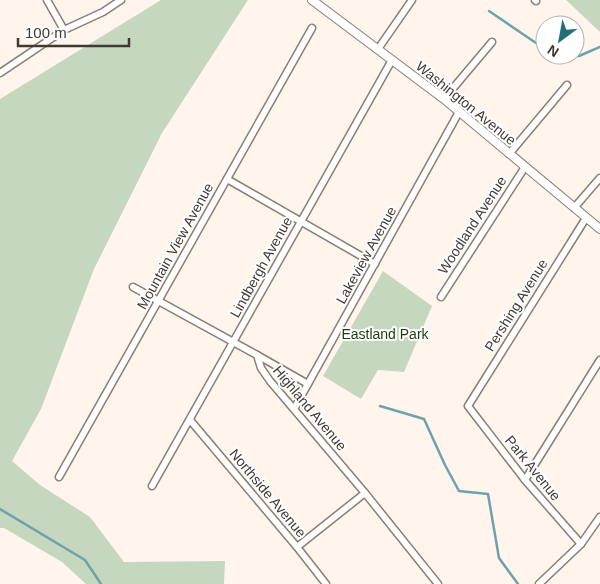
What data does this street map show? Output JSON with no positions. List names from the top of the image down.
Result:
{
  "streets": {
    "street": [
      "Washington Avenue",
      "Woodland Avenue",
      "Mountain View Avenue",
      "Lakeview Avenue",
      "Lindbergh Avenue",
      "Pershing Avenue",
      "Highland Avenue",
      "Park Avenue",
      "Northside Avenue"
    ]
  },
  "crossings": [
    ["Washington Avenue", "Woodland Avenue"],
    ["Washington Avenue", "Lakeview Avenue"],
    ["Washington Avenue", "Lindbergh Avenue"],
    ["Washington Avenue", "Pershing Avenue"],
    ["Lakeview Avenue", "Highland Avenue"],
    ["Lindbergh Avenue", "Northside Avenue"],
    ["Pershing Avenue", "Park Avenue"]
  ],
  "parks": ["Eastland Park"],
  "scale_bar": "100 m",
  "north": "bottom left"
}
